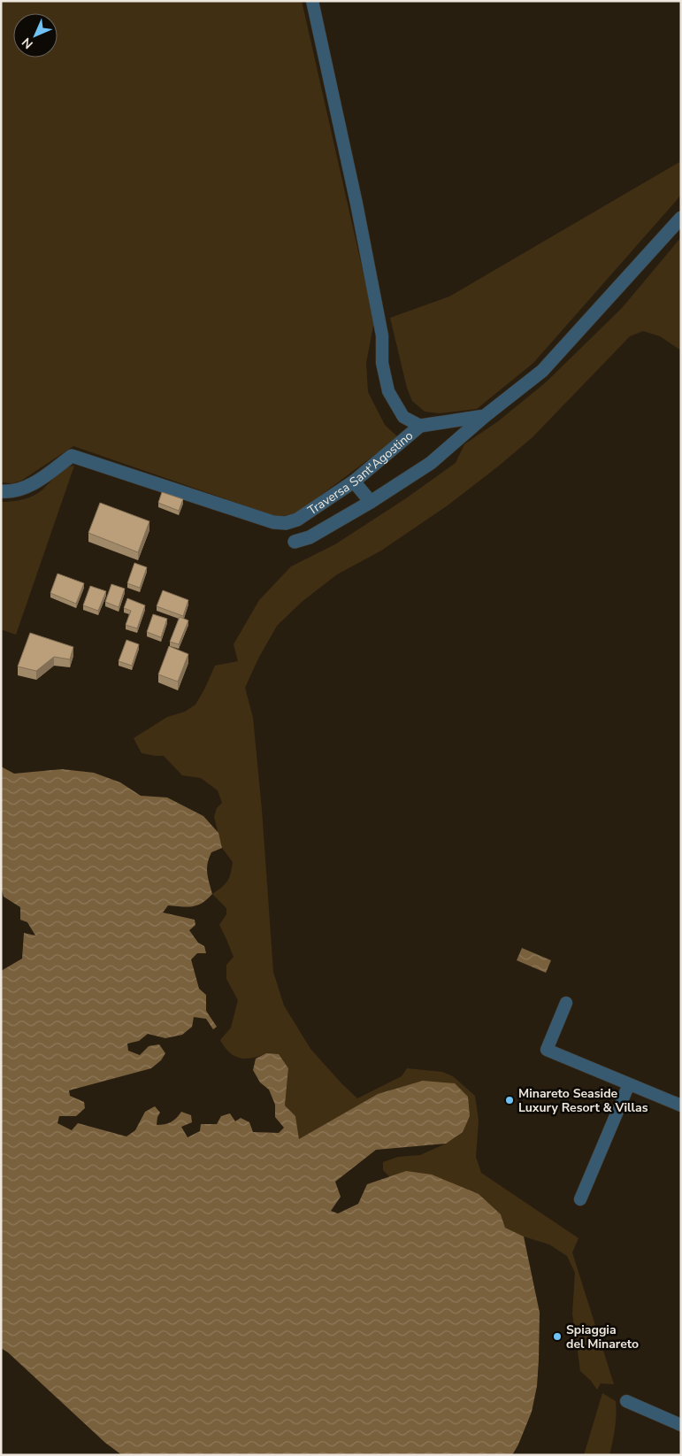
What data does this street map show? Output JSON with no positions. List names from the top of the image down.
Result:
{
  "streets": {
    "street": ["Traversa Sant'Agostino"]
  },
  "places": ["Minareto Seaside Luxury Resort & Villas", "Spiaggia del Minareto"],
  "north": "bottom left"
}
